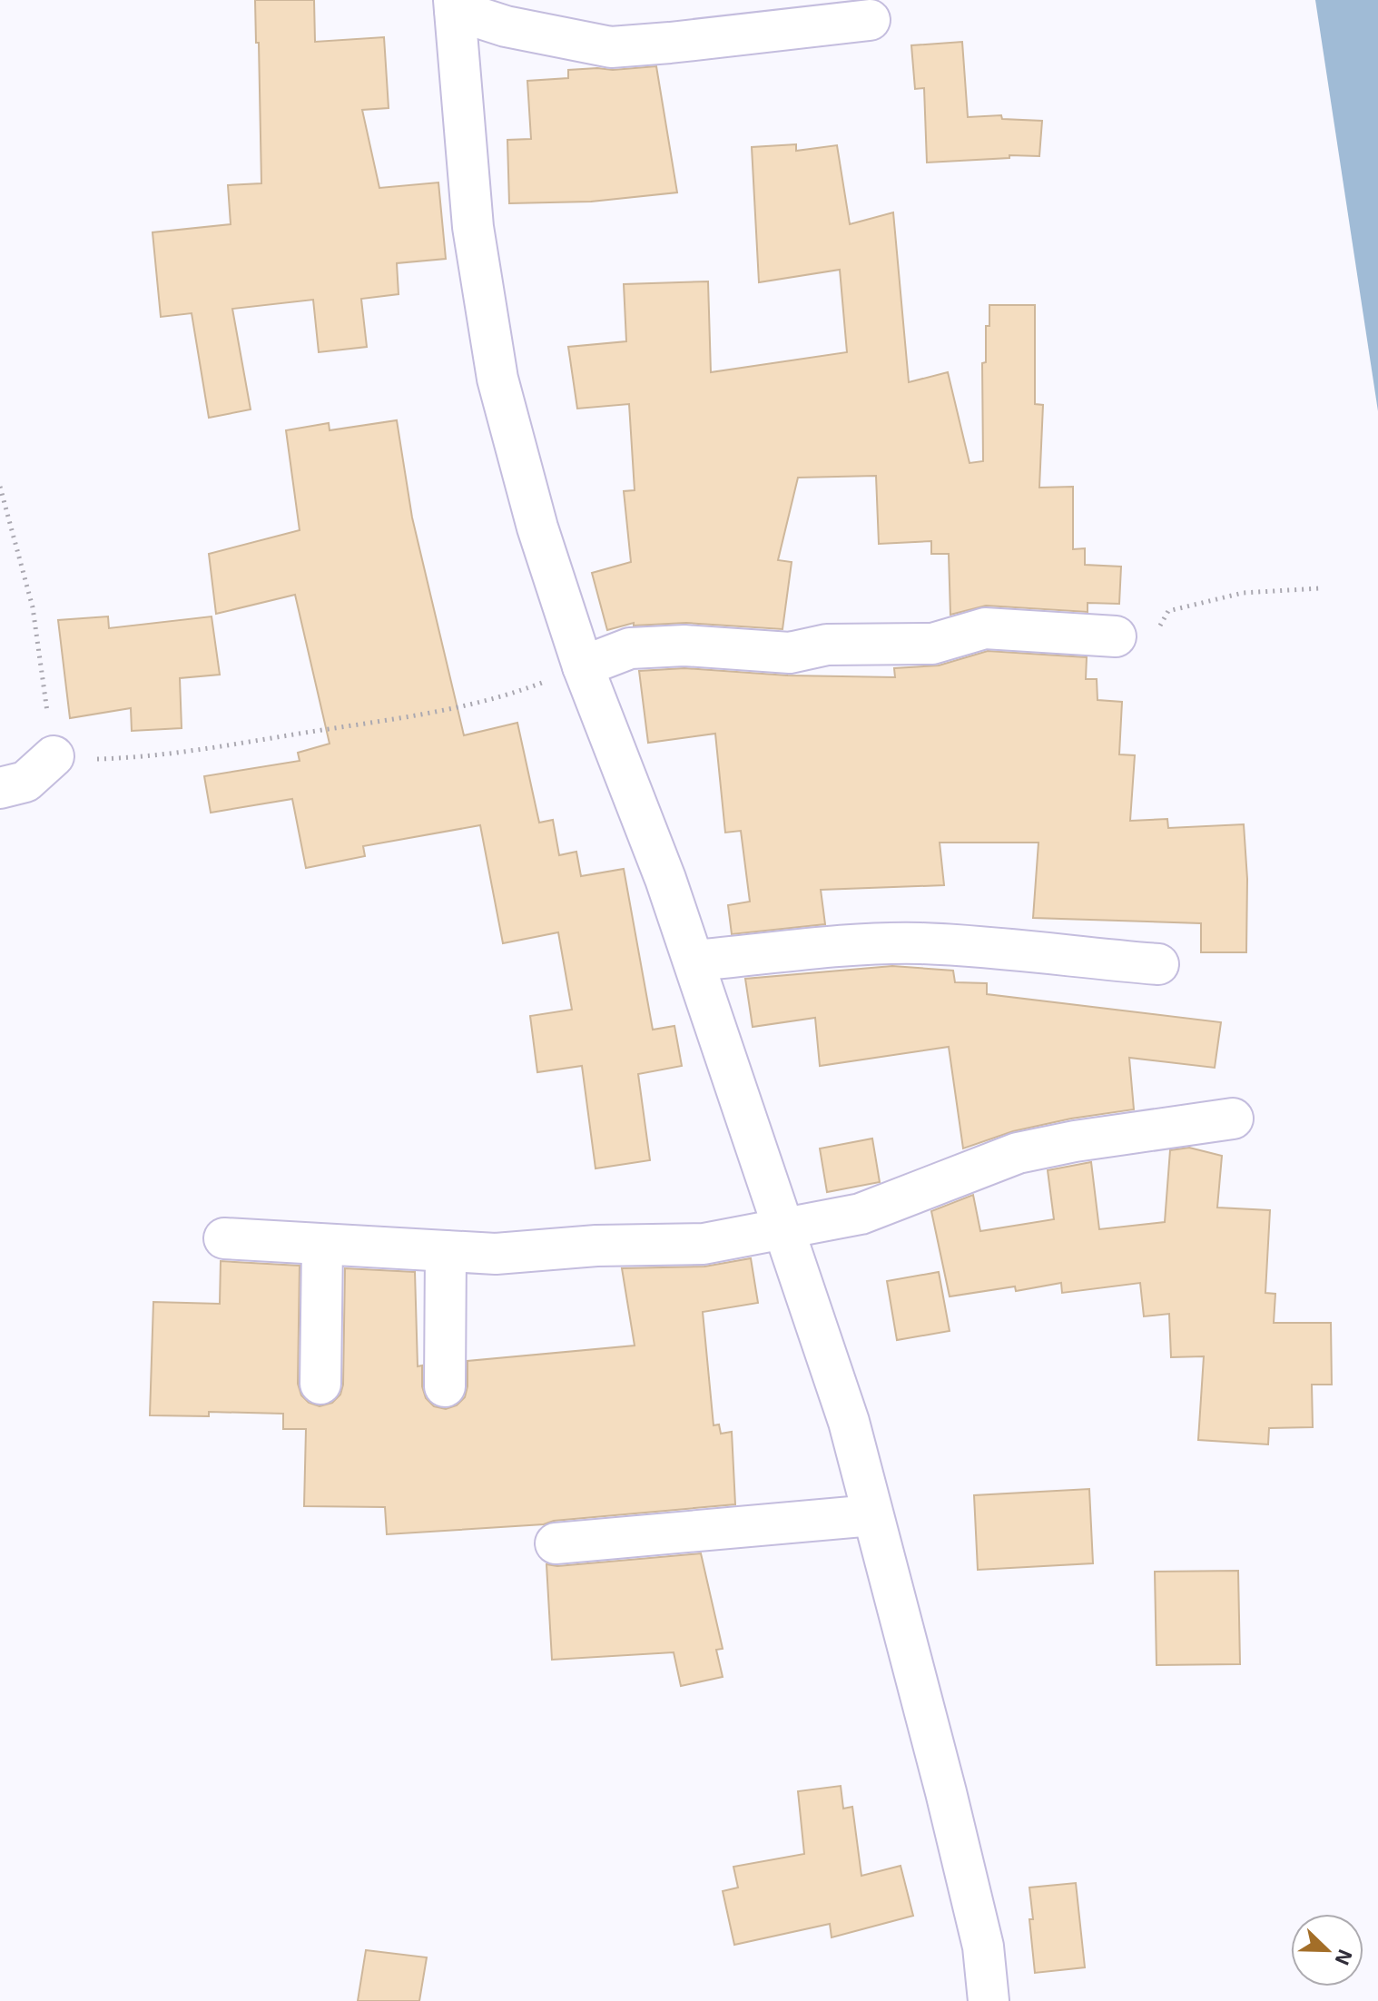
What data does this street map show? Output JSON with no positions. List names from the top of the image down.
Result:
{
  "north": "bottom right"
}
